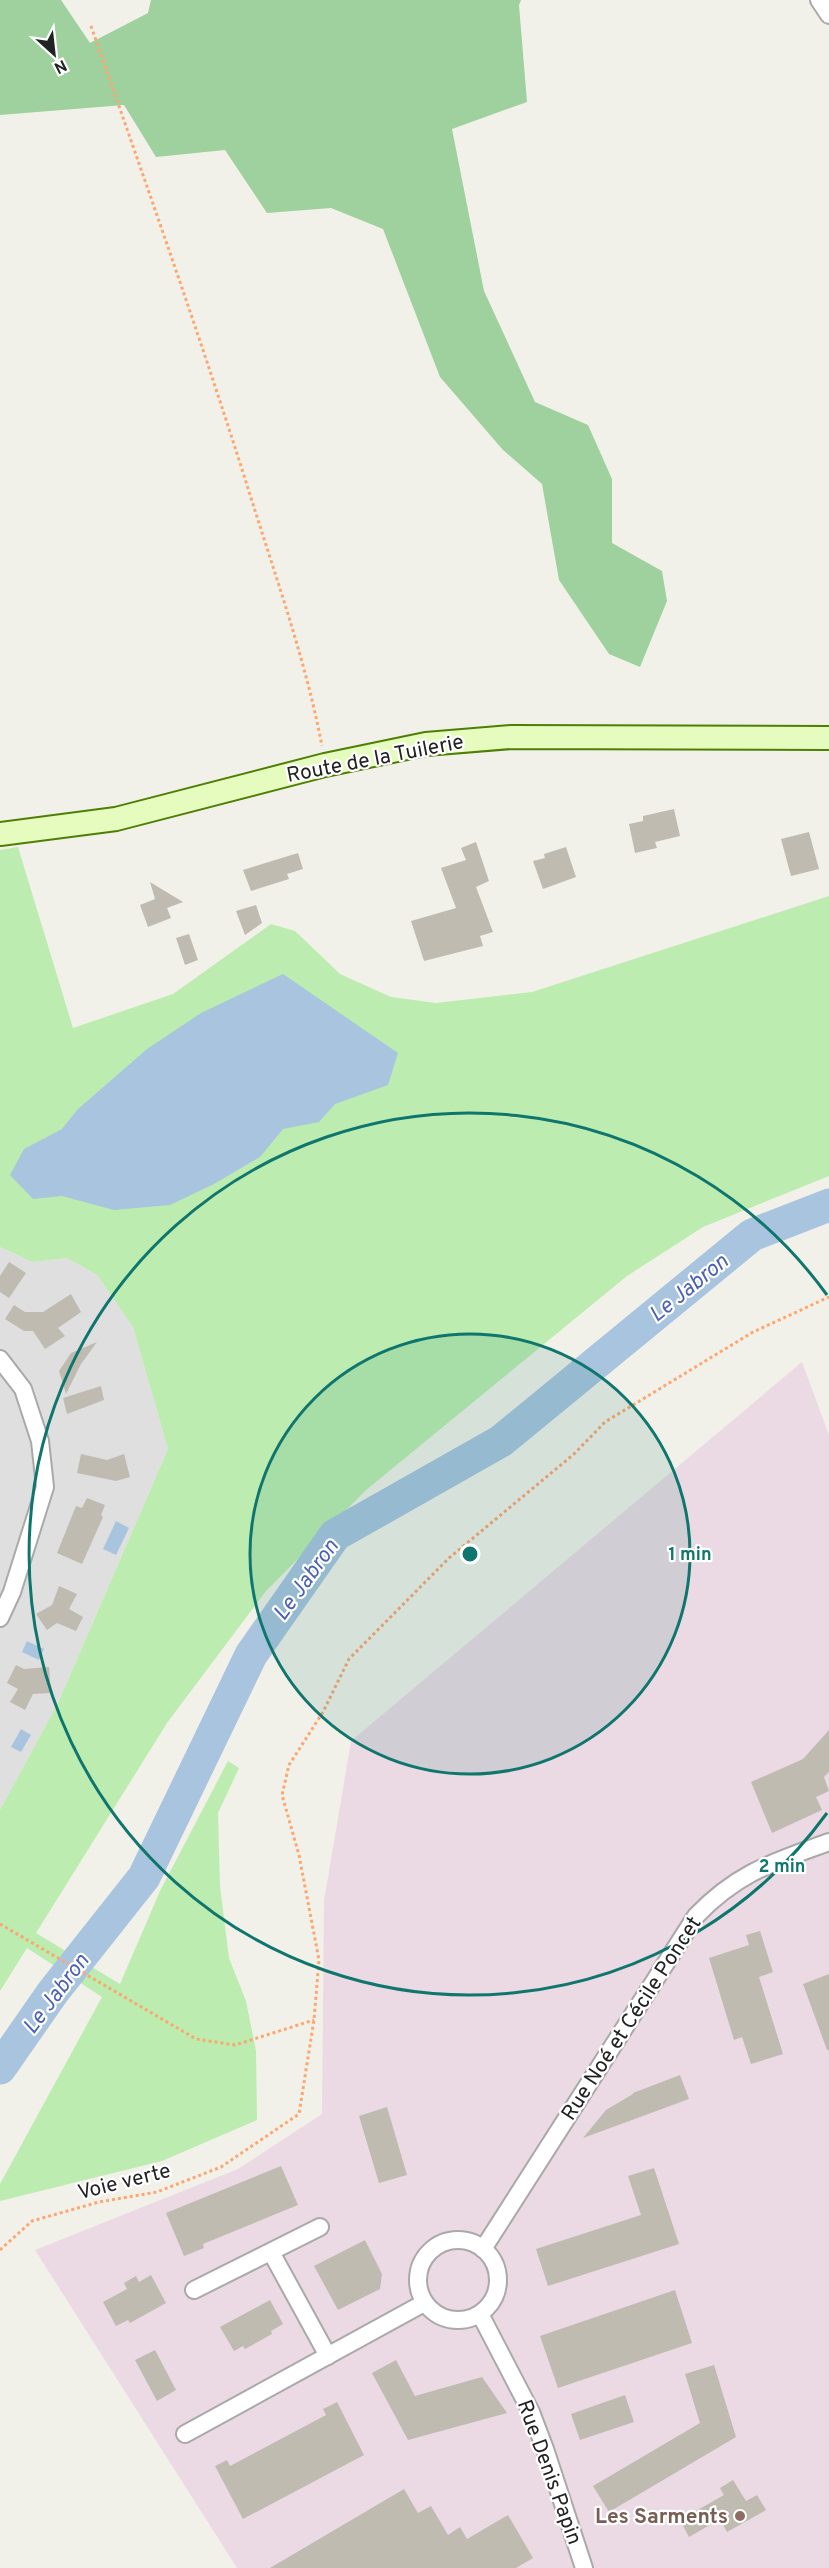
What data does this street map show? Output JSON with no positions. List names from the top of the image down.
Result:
{
  "streets": {
    "main road": ["Route de la Tuilerie"],
    "street": ["Rue Noé et Cécile Poncet", "Rue Denis Papin"],
    "path": ["Voie verte"]
  },
  "crossings": [
    ["Rue Noé et Cécile Poncet", "Rue Denis Papin"]
  ],
  "water": ["Le Jabron"],
  "places": ["Les Sarments"],
  "north": "bottom right",
  "rings": ["1 min", "2 min"]
}
